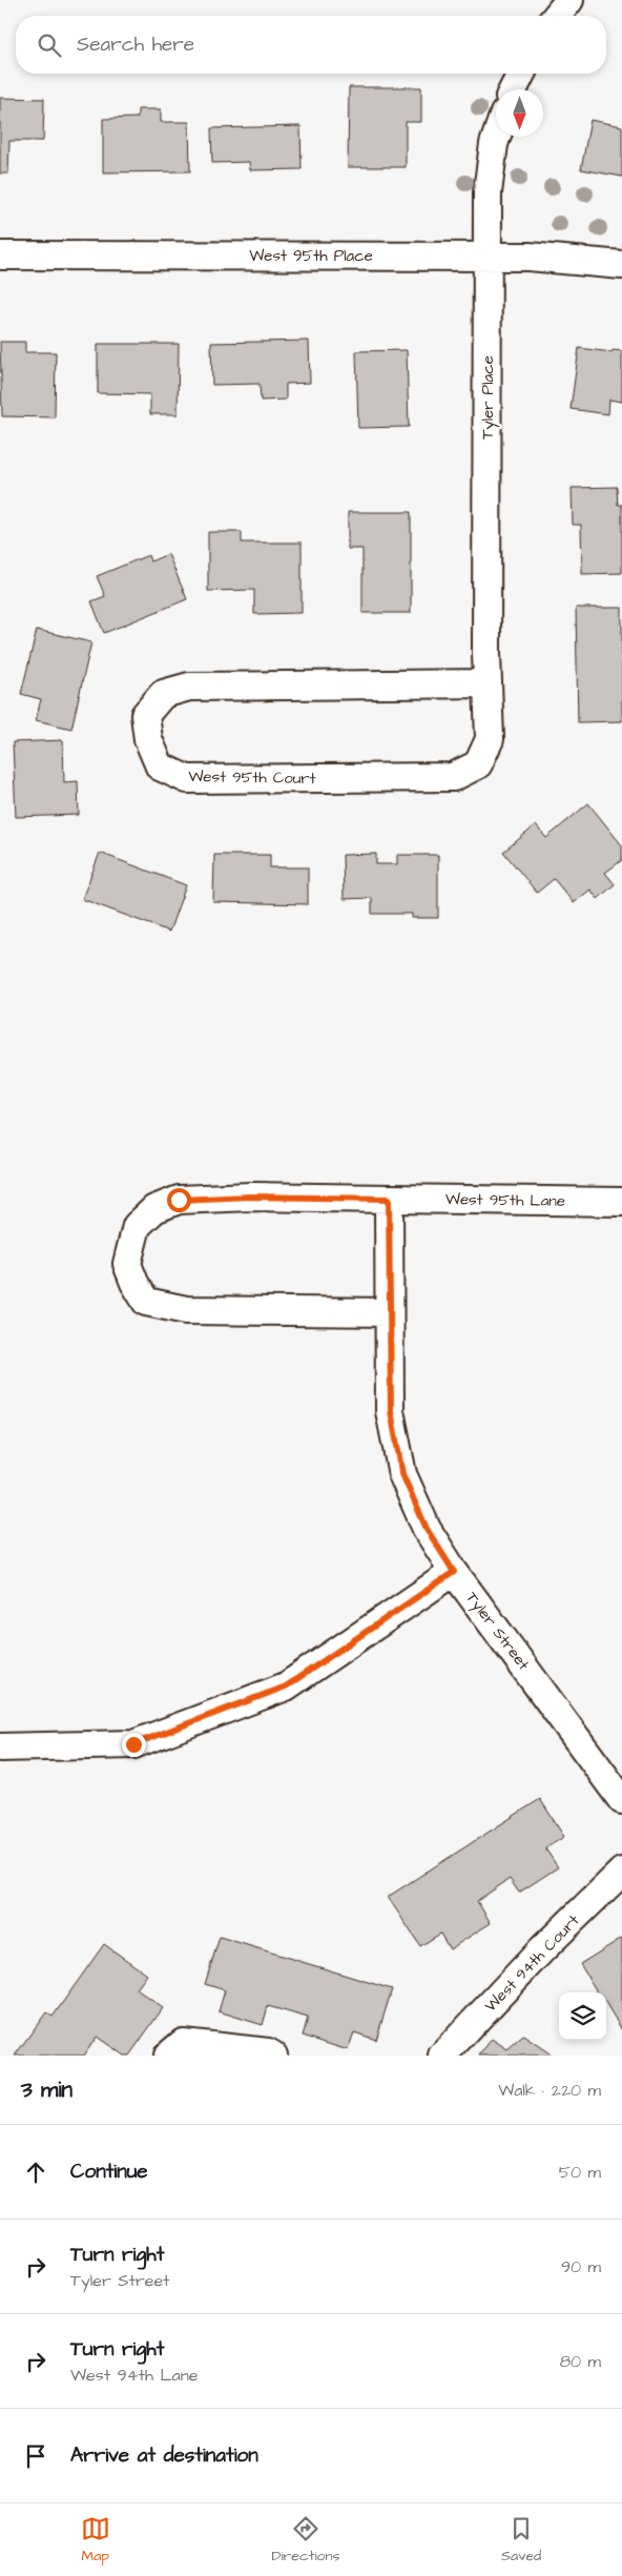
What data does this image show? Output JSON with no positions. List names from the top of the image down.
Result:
{
  "streets": {
    "street": [
      "West 95th Place",
      "Tyler Place",
      "West 95th Court",
      "West 95th Lane",
      "Tyler Street",
      "West 94th Court"
    ]
  },
  "crossings": [
    ["West 95th Place", "Tyler Place"],
    ["Tyler Place", "West 95th Court"],
    ["West 95th Lane", "Tyler Street"]
  ],
  "north": "bottom",
  "page": {
    "search": "Search here",
    "heading": ["3 min", "Walk · 220 m"],
    "list": [
      ["Continue", "50 m"],
      ["Turn right", "Tyler Street", "90 m"],
      ["Turn right", "West 94th Lane", "80 m"],
      "Arrive at destination"
    ],
    "nav": ["Map", "Directions", "Saved"]
  }
}
